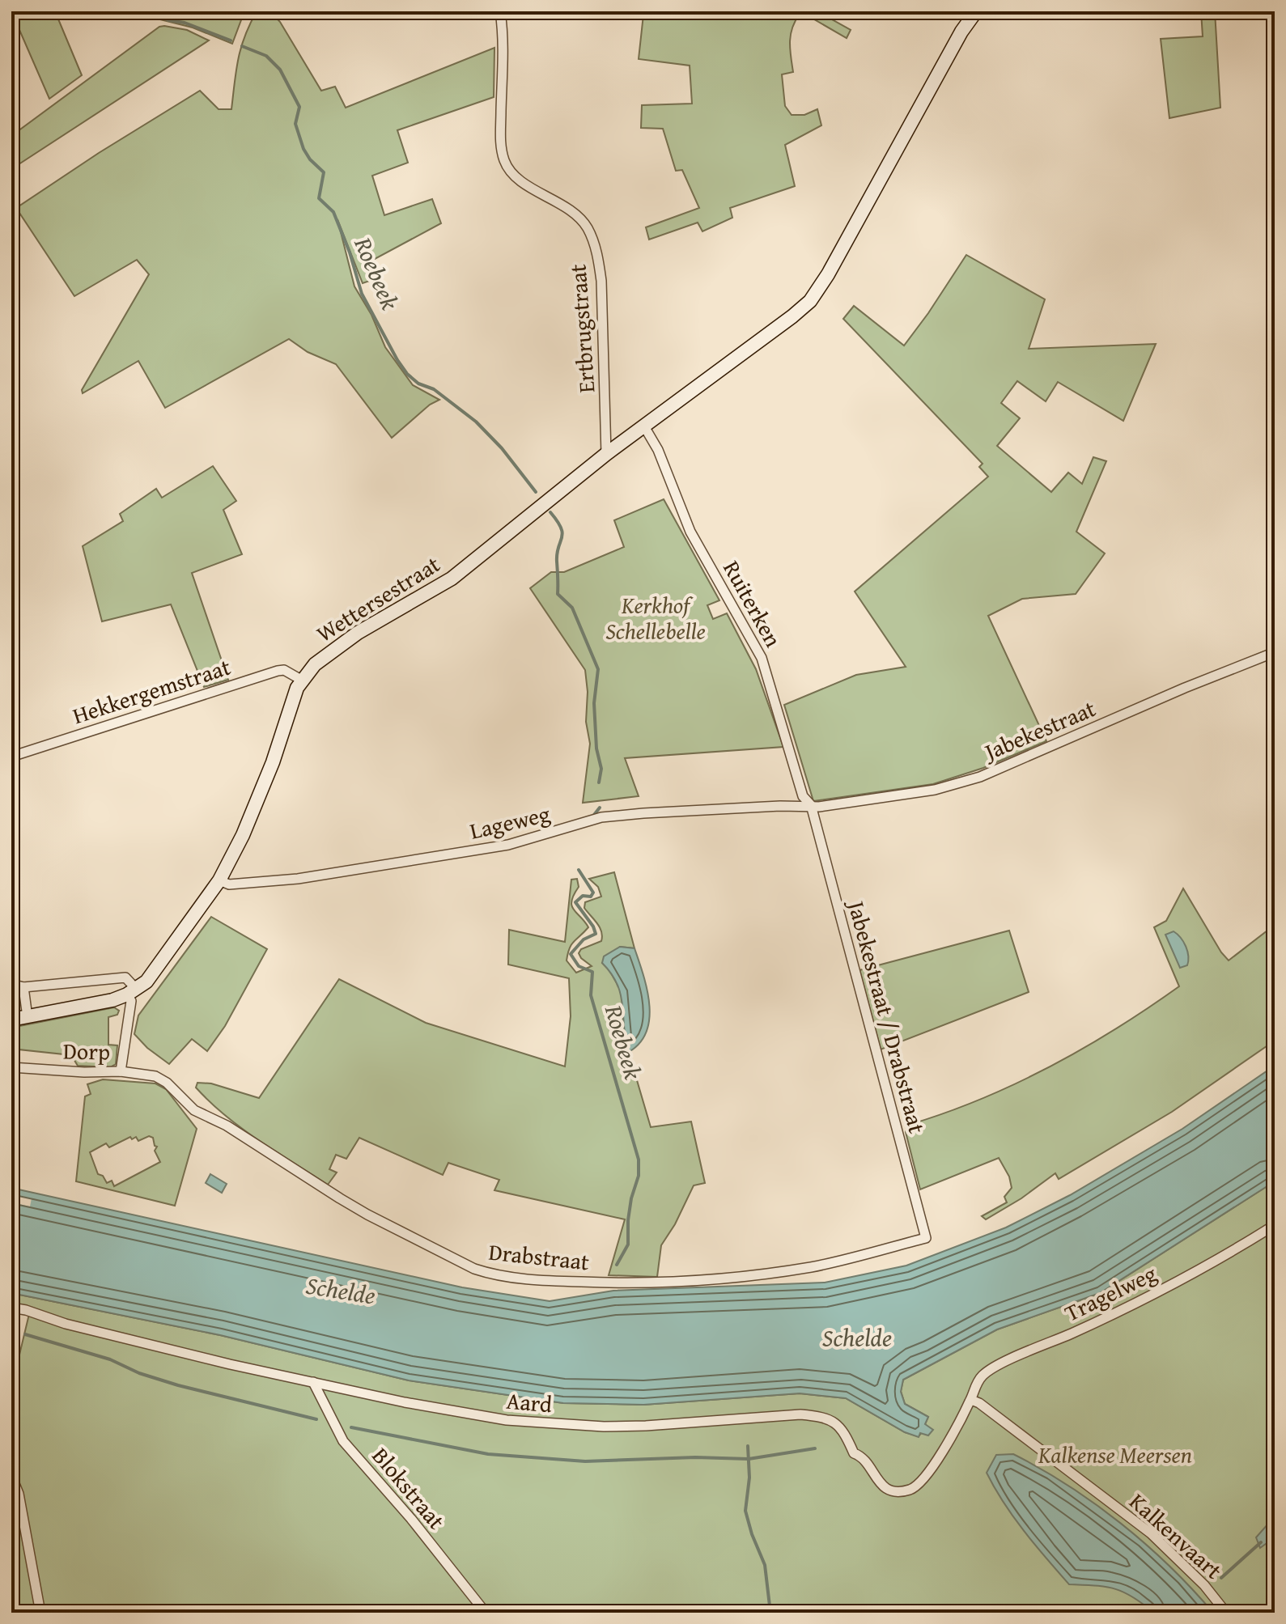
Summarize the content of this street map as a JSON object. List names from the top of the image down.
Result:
{
  "streets": {
    "main road": ["Wettersestraat"],
    "street": [
      "Ertbrugstraat",
      "Ruiterken",
      "Hekkergemstraat",
      "Jabekestraat",
      "Lageweg",
      "Jabekestraat / Drabstraat",
      "Dorp",
      "Drabstraat",
      "Tragelweg",
      "Aard",
      "Blokstraat",
      "Kalkenvaart"
    ]
  },
  "crossings": [
    ["Ertbrugstraat", "Wettersestraat"],
    ["Wettersestraat", "Ruiterken"],
    ["Wettersestraat", "Hekkergemstraat"],
    ["Wettersestraat", "Lageweg"],
    ["Wettersestraat", "Dorp"],
    ["Ruiterken", "Jabekestraat"],
    ["Ruiterken", "Lageweg"],
    ["Ruiterken", "Jabekestraat / Drabstraat"],
    ["Jabekestraat", "Lageweg"],
    ["Jabekestraat", "Jabekestraat / Drabstraat"],
    ["Lageweg", "Jabekestraat / Drabstraat"],
    ["Jabekestraat / Drabstraat", "Drabstraat"],
    ["Dorp", "Drabstraat"],
    ["Tragelweg", "Aard"],
    ["Tragelweg", "Kalkenvaart"],
    ["Aard", "Blokstraat"],
    ["Aard", "Kalkenvaart"]
  ],
  "water": ["Roebeek", "Schelde"],
  "parks": ["Kerkhof Schellebelle", "Kalkense Meersen"]
}
